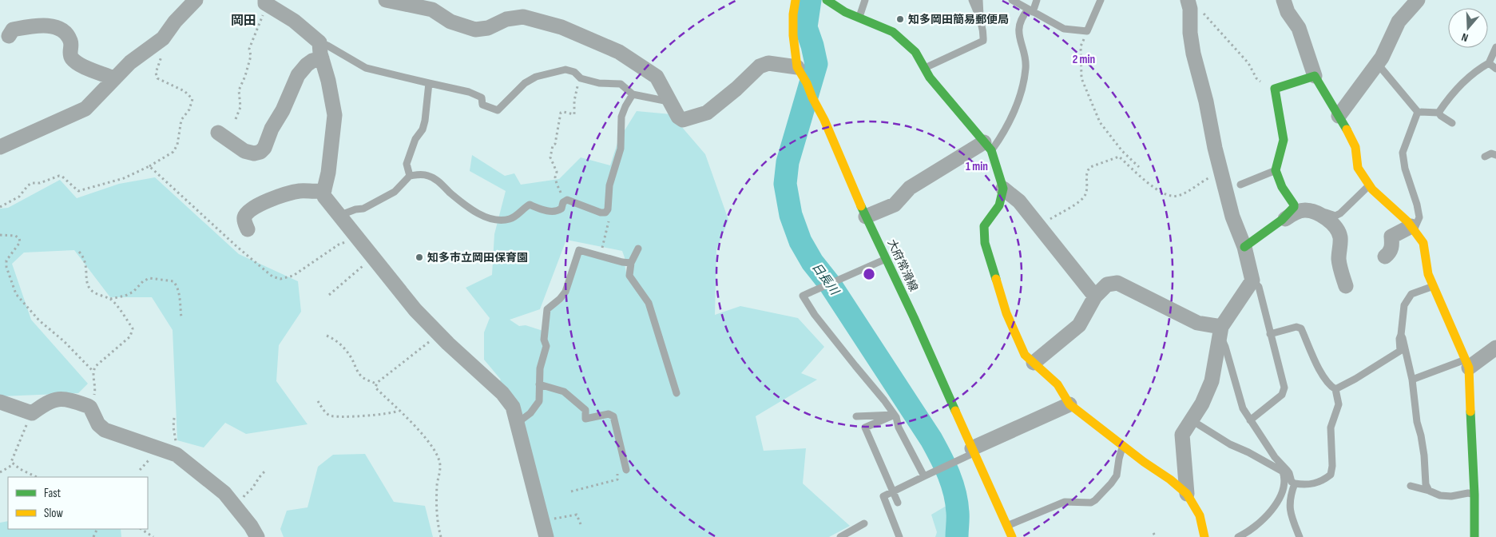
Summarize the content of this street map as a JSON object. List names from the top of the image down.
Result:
{
  "streets": {
    "street": ["大府常滑線"]
  },
  "districts": ["岡田"],
  "water": ["日長川"],
  "places": ["知多岡田簡易郵便局", "知多市立岡田保育園"],
  "legend": ["Fast", "Slow"],
  "north": "bottom",
  "rings": ["2 min", "1 min"]
}
